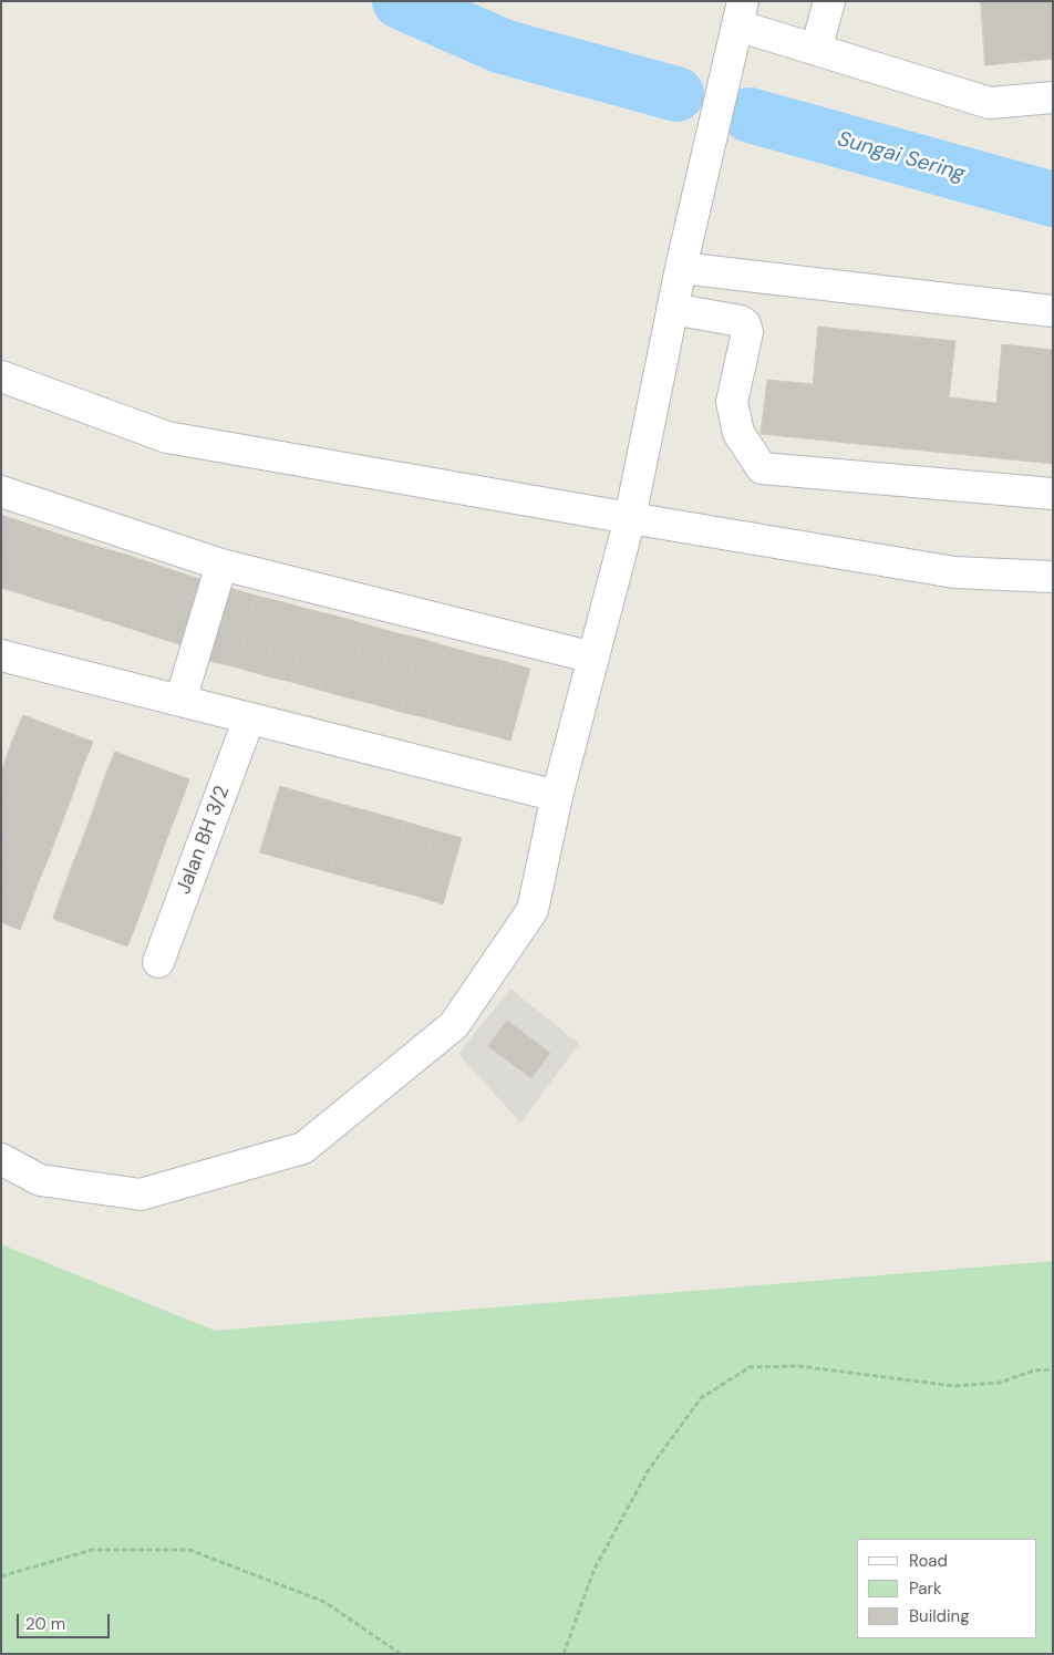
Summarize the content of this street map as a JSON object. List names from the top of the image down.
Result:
{
  "streets": {
    "street": ["Jalan BH 3/2"]
  },
  "water": ["Sungai Sering"],
  "legend": ["Road", "Park", "Building"],
  "scale_bar": "20 m"
}
